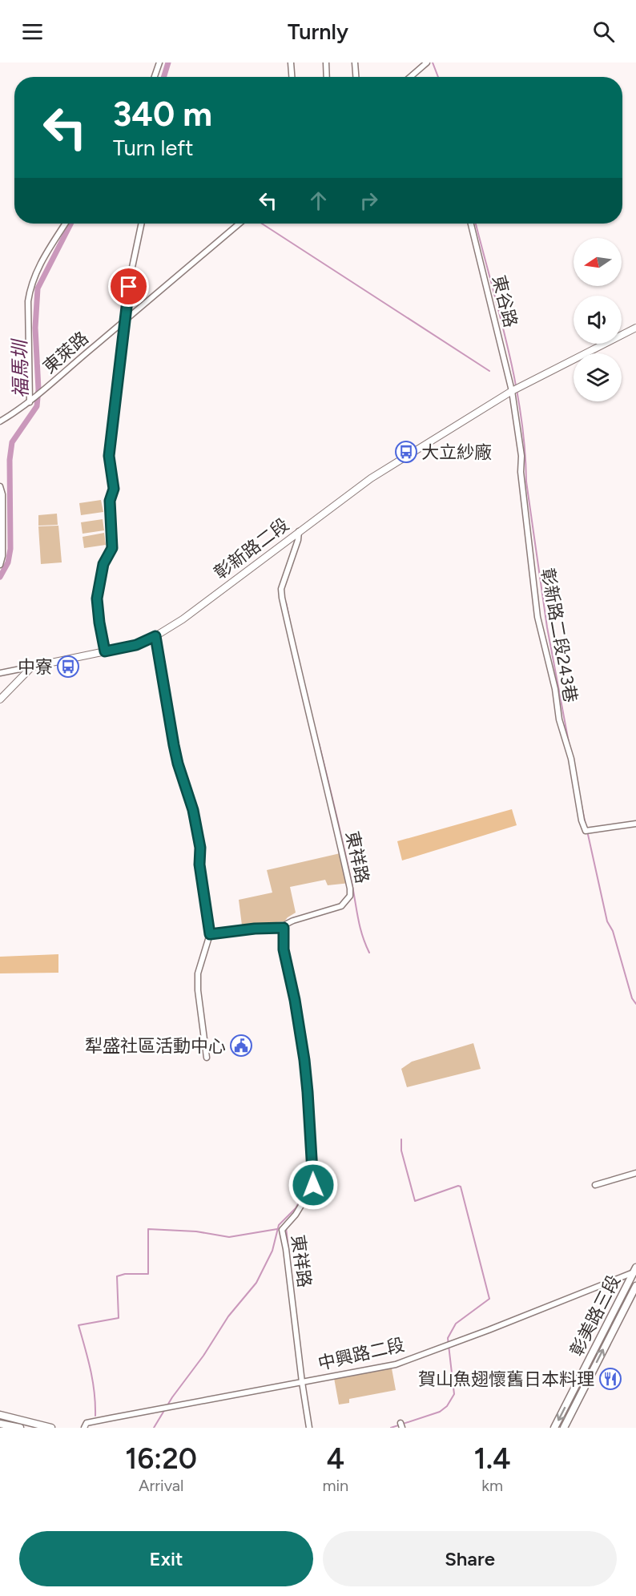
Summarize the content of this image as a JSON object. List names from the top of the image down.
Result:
{
  "streets": {
    "main road": ["彰美路三段"],
    "street": [
      "東谷路",
      "東萊路",
      "彰新路二段",
      "彰新路二段243巷",
      "東祥路",
      "中興路二段"
    ]
  },
  "crossings": [
    ["東谷路", "彰新路二段"],
    ["東谷路", "彰新路二段243巷"],
    ["彰新路二段", "彰新路二段243巷"],
    ["彰新路二段", "東祥路"],
    ["東祥路", "中興路二段"],
    ["彰美路三段", "中興路二段"]
  ],
  "water": ["福馬圳"],
  "places": {
    "bus stop": ["大立紗廠", "中寮"],
    "public building": ["犁盛社區活動中心"],
    "restaurant": ["賀山魚翅懷舊日本料理"]
  },
  "north": "left",
  "page": {
    "header": "Turnly",
    "turn": ["340 m", "Turn left"],
    "eta": [
      "16:20",
      "Arrival",
      "4",
      "min",
      "1.4",
      "km"
    ],
    "buttons": ["Exit", "Share"]
  }
}
